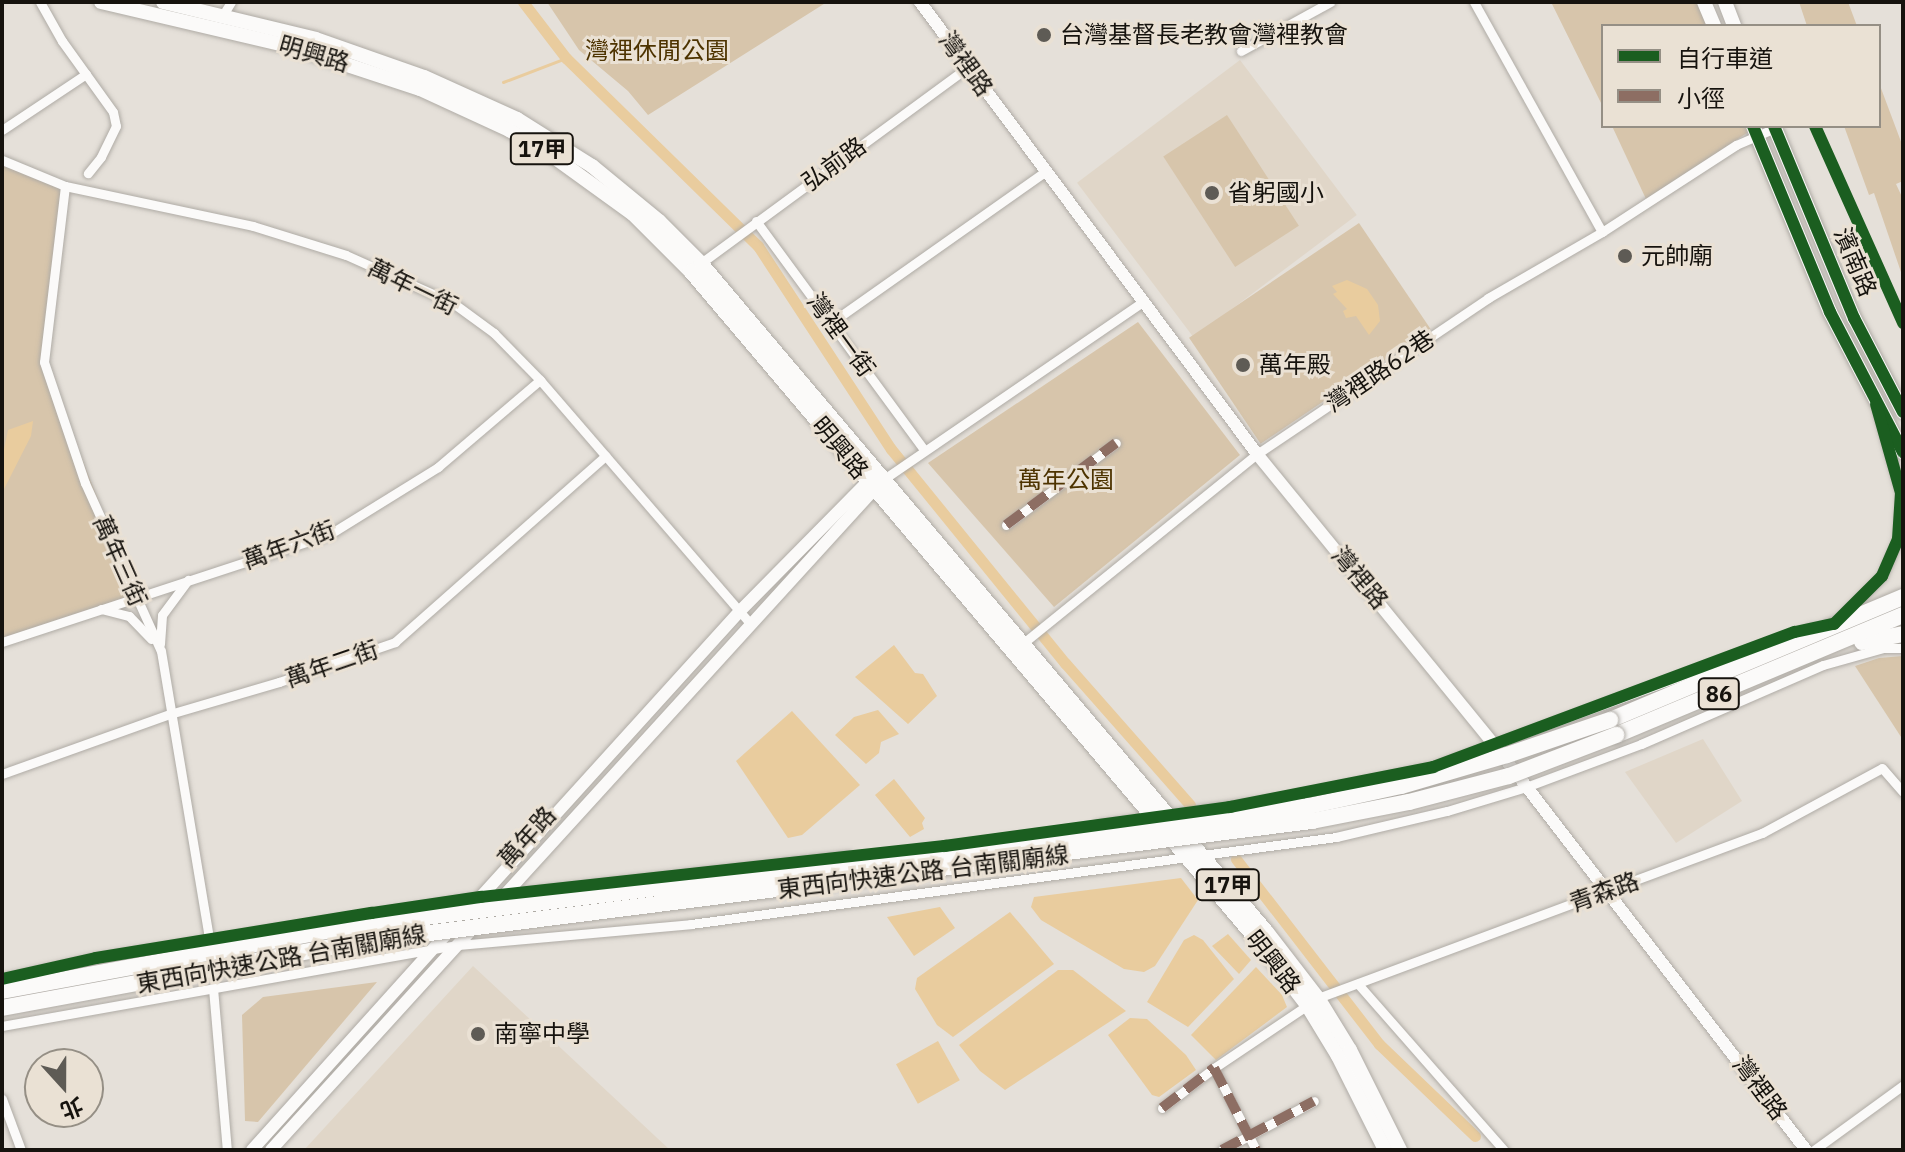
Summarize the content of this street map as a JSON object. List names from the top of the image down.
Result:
{
  "streets": {
    "highway": ["86", "東西向快速公路 台南關廟線"],
    "main road": ["明興路", "17甲", "濱南路"],
    "street": [
      "灣裡路",
      "弘前路",
      "萬年一街",
      "灣裡一街",
      "灣裡路62巷",
      "萬年六街",
      "萬年三街",
      "萬年二街",
      "萬年路",
      "青森路"
    ]
  },
  "crossings": [
    ["明興路", "弘前路"],
    ["明興路", "灣裡路62巷"],
    ["明興路", "萬年路"],
    ["明興路", "青森路"],
    ["灣裡路", "弘前路"],
    ["灣裡路", "灣裡路62巷"],
    ["灣裡路", "青森路"],
    ["弘前路", "灣裡一街"],
    ["濱南路", "灣裡路62巷"],
    ["萬年一街", "萬年六街"],
    ["萬年一街", "萬年三街"],
    ["萬年一街", "萬年二街"],
    ["萬年一街", "萬年路"],
    ["萬年六街", "萬年三街"],
    ["萬年三街", "萬年二街"]
  ],
  "parks": ["灣裡休閒公園", "萬年公園"],
  "places": [
    "台灣基督長老教會灣裡教會",
    "省躬國小",
    "元帥廟",
    "萬年殿",
    "南寧中學"
  ],
  "legend": ["自行車道", "小徑"],
  "north": "bottom"
}
